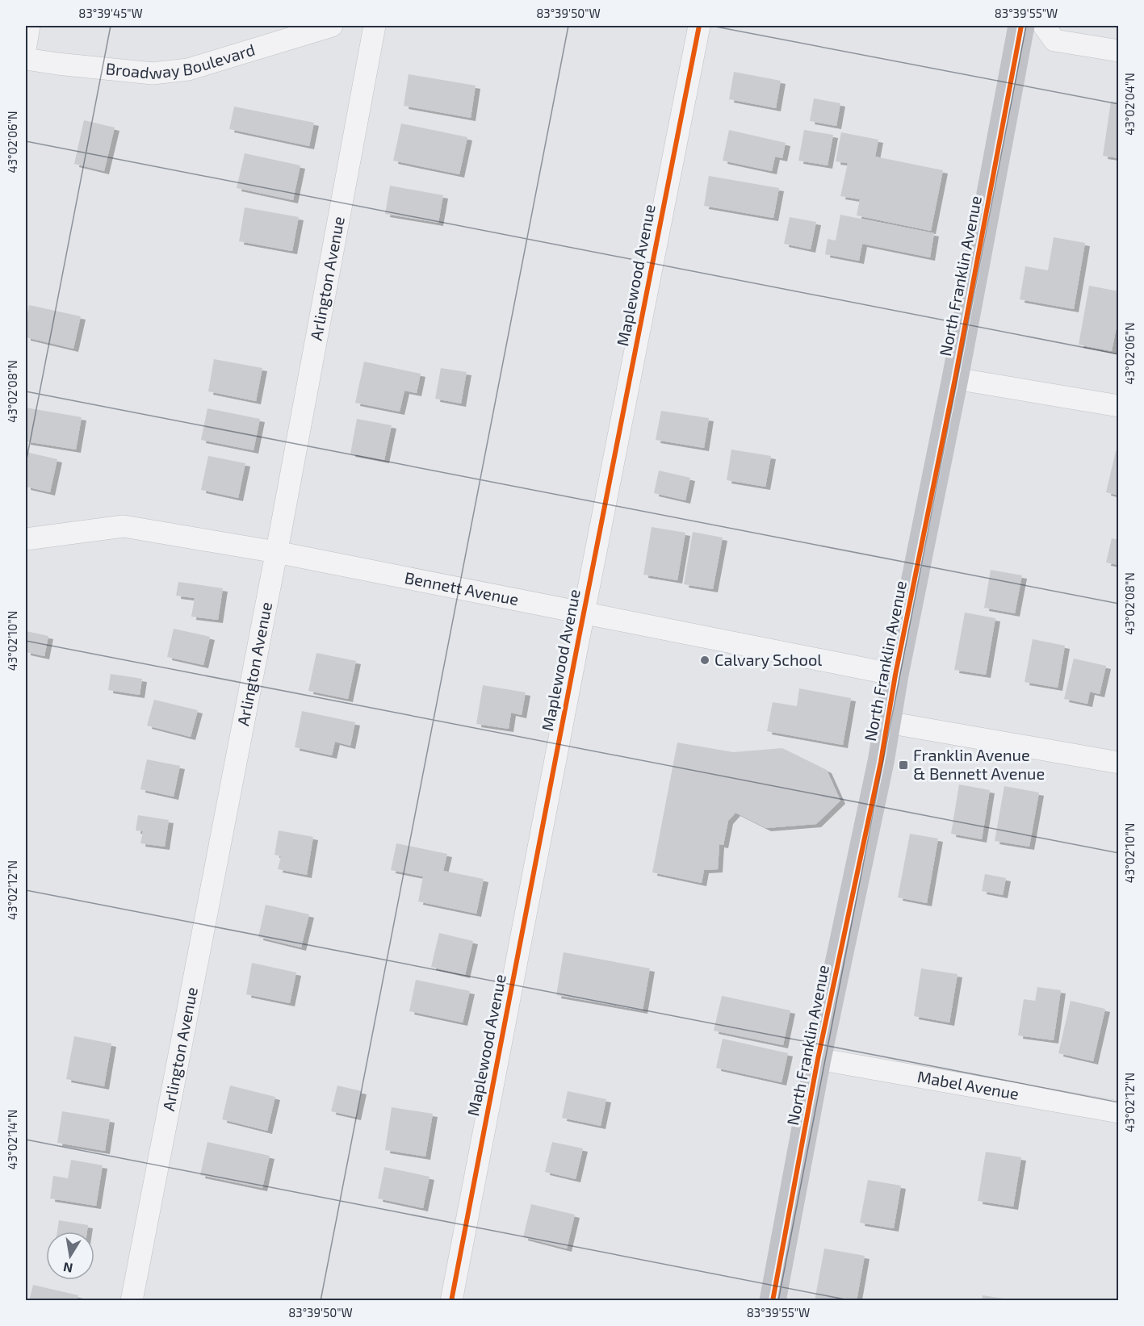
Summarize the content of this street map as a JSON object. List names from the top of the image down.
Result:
{
  "streets": {
    "street": [
      "Broadway Boulevard",
      "Maplewood Avenue",
      "North Franklin Avenue",
      "Arlington Avenue",
      "Bennett Avenue",
      "Mabel Avenue"
    ]
  },
  "crossings": [
    ["Maplewood Avenue", "Bennett Avenue"],
    ["North Franklin Avenue", "Bennett Avenue"],
    ["North Franklin Avenue", "Mabel Avenue"],
    ["Arlington Avenue", "Bennett Avenue"]
  ],
  "places": {
    "other": ["Calvary School"],
    "transit": ["Franklin Avenue & Bennett Avenue"]
  },
  "north": "bottom",
  "coordinates": [
    "83°39'45\"W",
    "83°39'50\"W",
    "83°39'55\"W",
    "43°02'04\"N",
    "43°02'06\"N",
    "43°02'08\"N",
    "43°02'10\"N",
    "43°02'12\"N",
    "43°02'14\"N"
  ]
}
